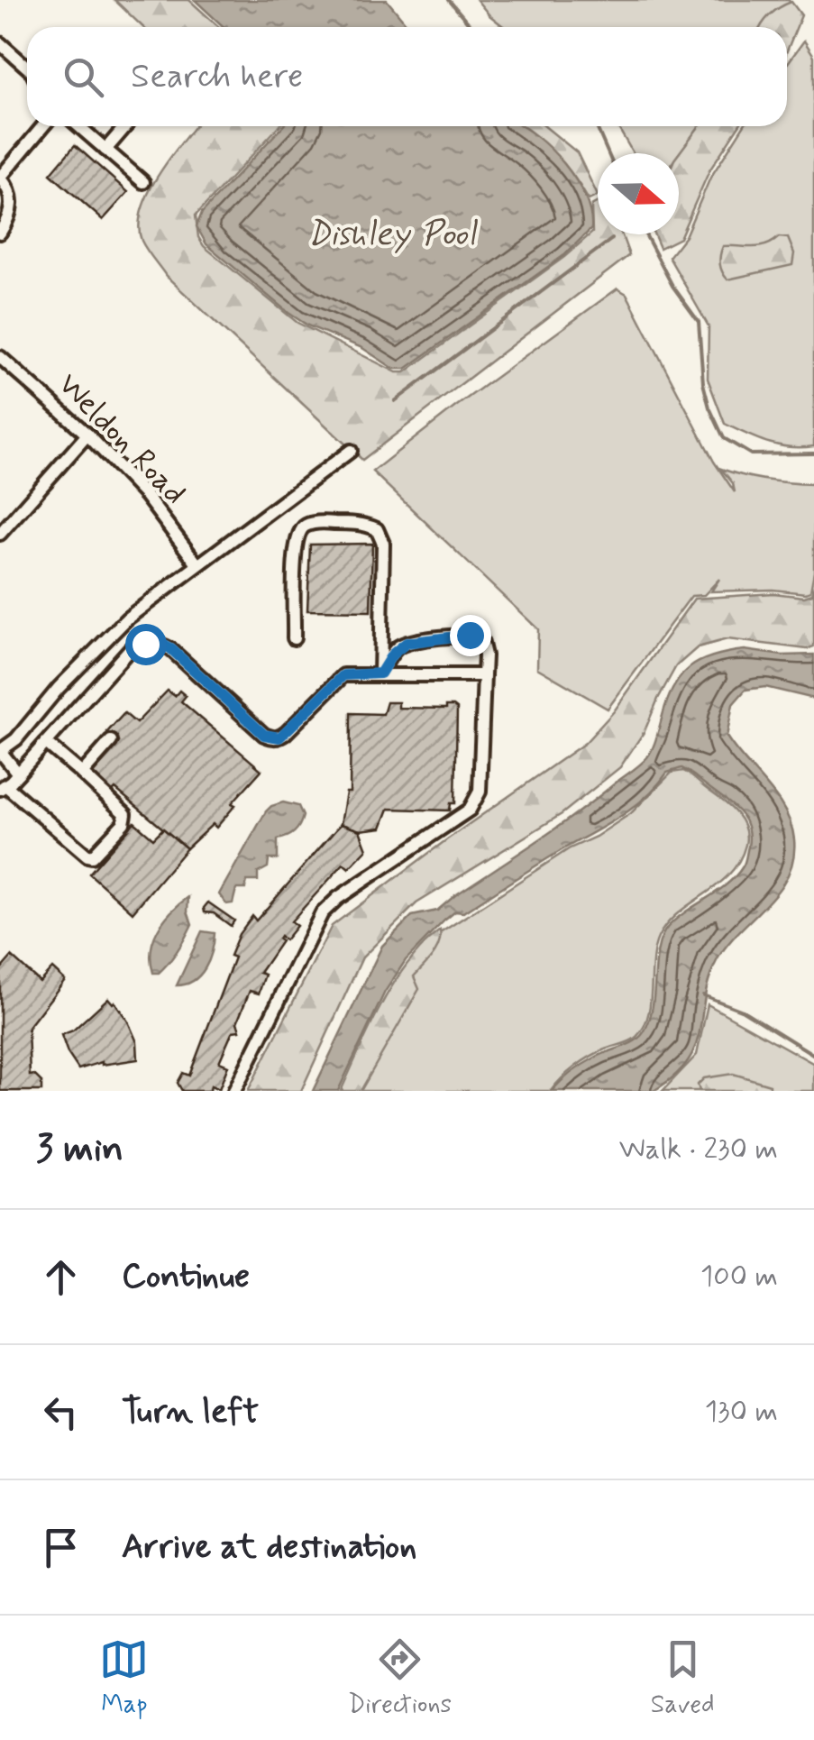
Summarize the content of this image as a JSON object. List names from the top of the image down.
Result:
{
  "streets": {
    "street": ["Weldon Road"]
  },
  "water": ["Dishley Pool"],
  "north": "right",
  "page": {
    "search": "Search here",
    "heading": ["3 min", "Walk · 230 m"],
    "list": [
      ["Continue", "100 m"],
      ["Turn left", "130 m"],
      "Arrive at destination"
    ],
    "nav": ["Map", "Directions", "Saved"]
  }
}
